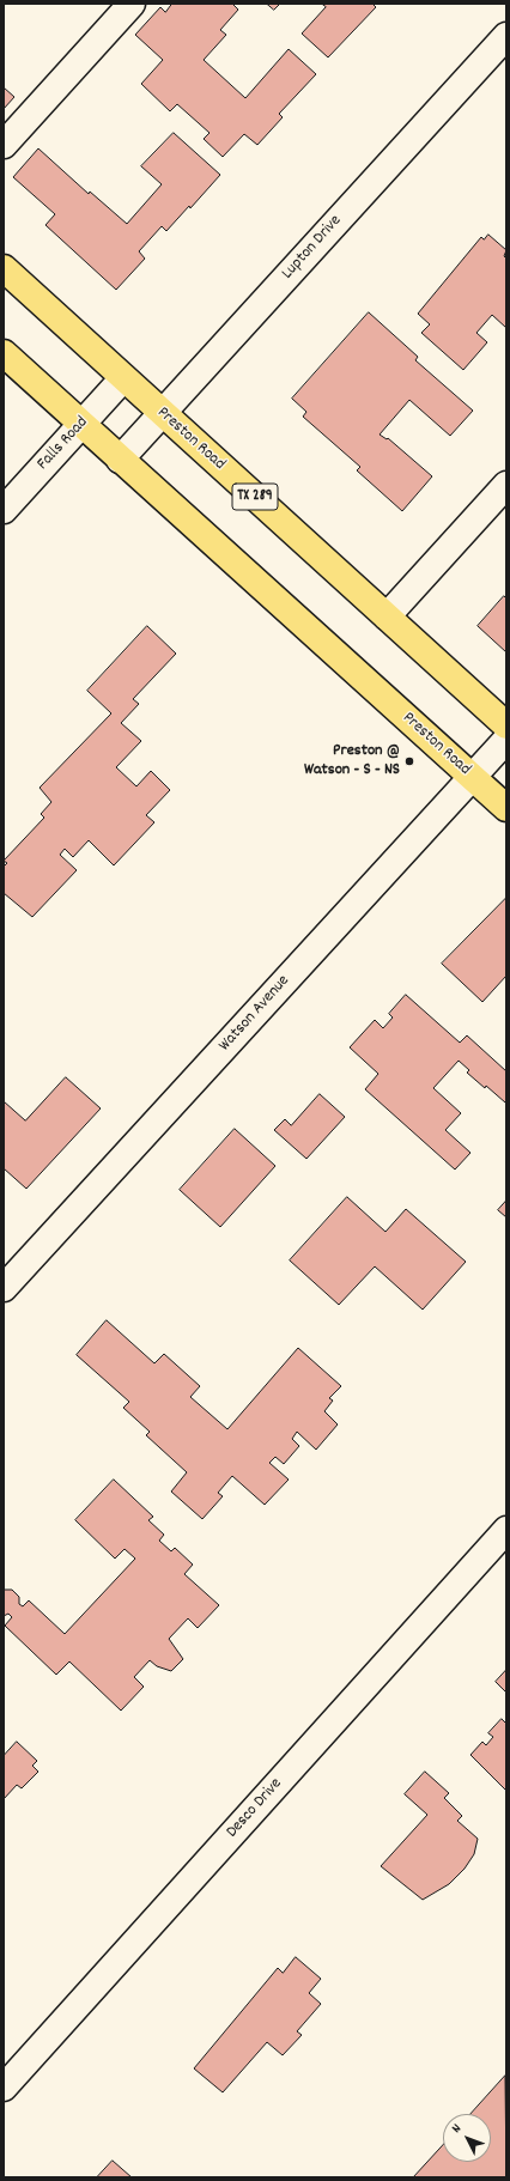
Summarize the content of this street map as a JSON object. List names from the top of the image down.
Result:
{
  "streets": {
    "main road": ["Preston Road", "TX 289"],
    "street": [
      "Lupton Drive",
      "Falls Road",
      "Watson Avenue",
      "Desco Drive"
    ]
  },
  "crossings": [
    ["Lupton Drive", "Preston Road"],
    ["Preston Road", "Falls Road"],
    ["Preston Road", "Watson Avenue"]
  ],
  "places": ["Preston @ Watson - S - NS"],
  "north": "top left"
}
